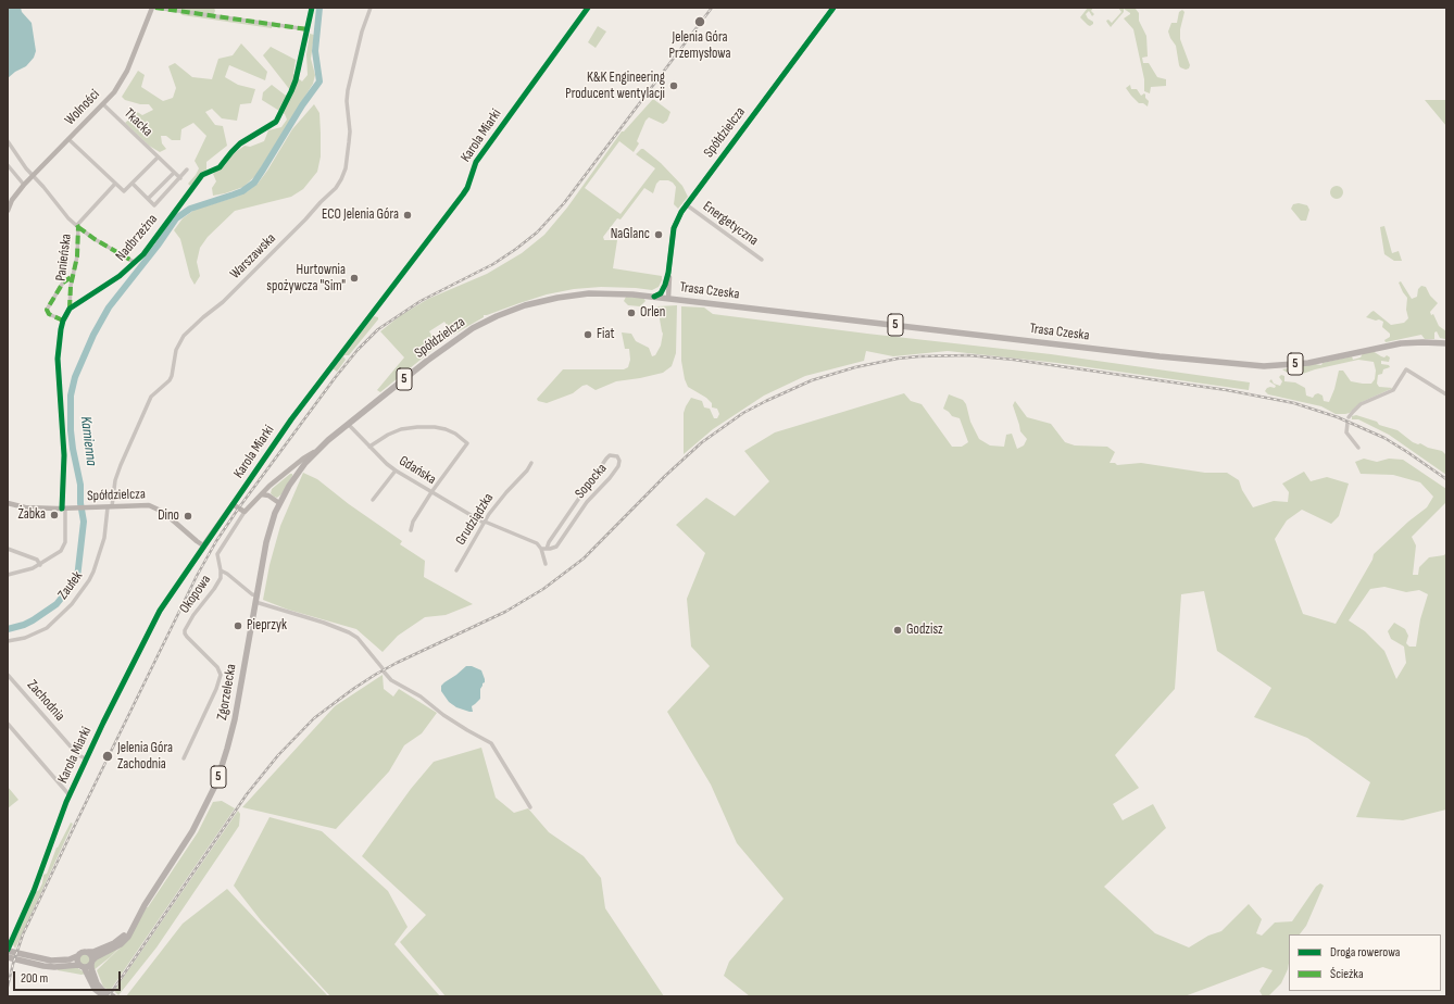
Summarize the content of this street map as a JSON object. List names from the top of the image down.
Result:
{
  "streets": {
    "main road": [
      "Spółdzielcza",
      "Trasa Czeska",
      "5",
      "Zgorzelecka"
    ],
    "street": [
      "Wolności",
      "Tkacka",
      "Karola Miarki",
      "Energetyczna",
      "Nadbrzeżna",
      "Warszawska",
      "Panieńska",
      "Gdańska",
      "Sopocka",
      "Grudziądzka",
      "Zaułek",
      "Okopowa",
      "Zachodnia"
    ]
  },
  "crossings": [
    ["Wolności", "Tkacka"],
    ["Wolności", "Panieńska"],
    ["Spółdzielcza", "Karola Miarki"],
    ["Spółdzielcza", "Energetyczna"],
    ["Spółdzielcza", "Nadbrzeżna"],
    ["Spółdzielcza", "Warszawska"],
    ["Spółdzielcza", "Trasa Czeska"],
    ["Spółdzielcza", "Gdańska"],
    ["Spółdzielcza", "Zaułek"],
    ["Spółdzielcza", "Zgorzelecka"],
    ["Karola Miarki", "5"],
    ["Karola Miarki", "Zachodnia"],
    ["Nadbrzeżna", "Panieńska"],
    ["Warszawska", "Zaułek"],
    ["5", "Zgorzelecka"],
    ["Gdańska", "Grudziądzka"],
    ["Okopowa", "Zgorzelecka"]
  ],
  "water": ["Kamienna"],
  "places": [
    "Jelenia Góra Przemysłowa",
    "K&K Engineering Producent wentylacji",
    "ECO Jelenia Góra",
    "NaGlanc",
    "Hurtownia spożywcza \"Sim\"",
    "Orlen",
    "Fiat",
    "Żabka",
    "Dino",
    "Pieprzyk",
    "Godzisz",
    "Jelenia Góra Zachodnia"
  ],
  "legend": ["Droga rowerowa", "Ścieżka"],
  "scale_bar": "200 m"
}
